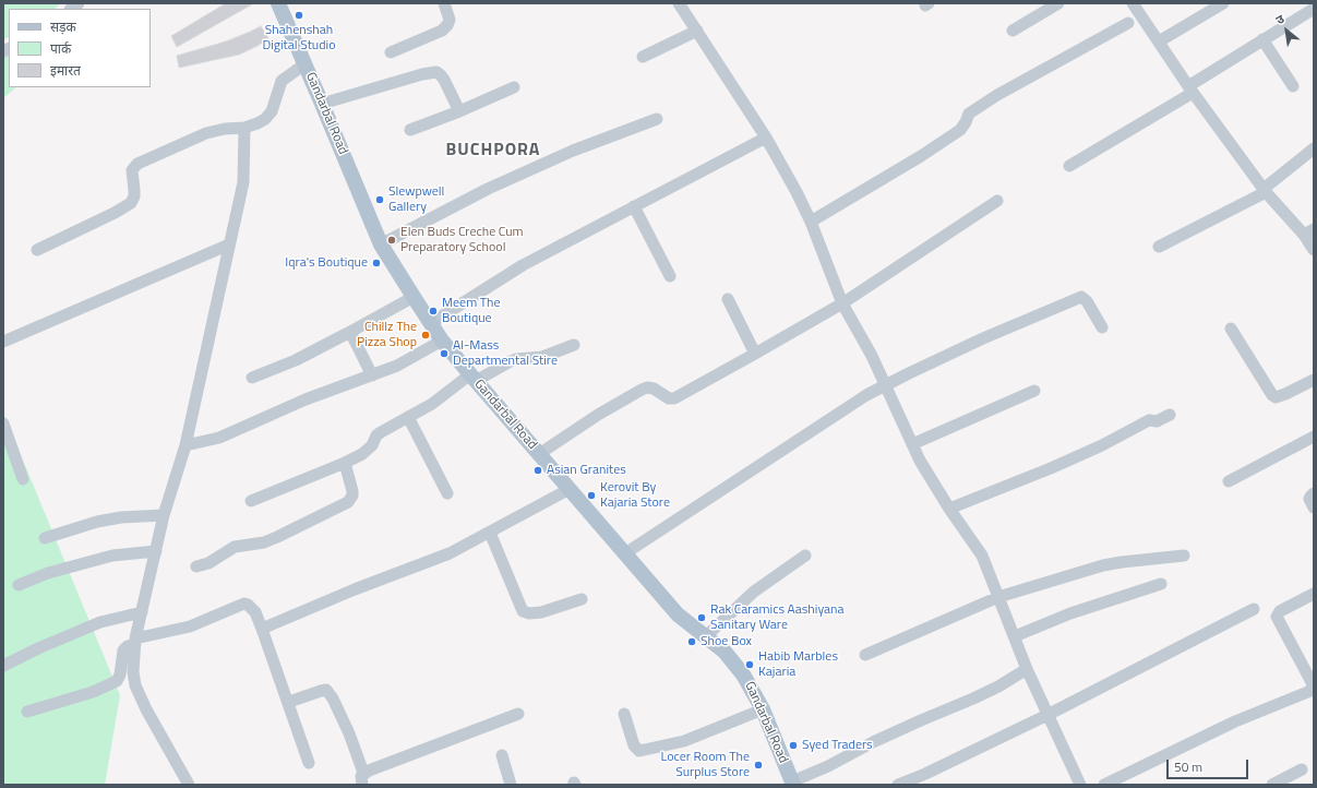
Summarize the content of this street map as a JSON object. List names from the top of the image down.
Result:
{
  "streets": {
    "main road": ["Gandarbal Road"]
  },
  "districts": ["BUCHPORA"],
  "places": [
    "Shahenshah Digital Studio",
    "Slewpwell Gallery",
    "Elen Buds Creche Cum Preparatory School",
    "Iqra's Boutique",
    "Meem The Boutique",
    "Chillz The Pizza Shop",
    "Al-Mass Departmental Stire",
    "Asian Granites",
    "Kerovit By Kajaria Store",
    "Rak Caramics Aashiyana Sanitary Ware",
    "Shoe Box",
    "Habib Marbles Kajaria",
    "Syed Traders",
    "Locer Room The Surplus Store"
  ],
  "legend": ["सड़क", "पार्क", "इमारत"],
  "scale_bar": "50 m",
  "north": "top left"
}
